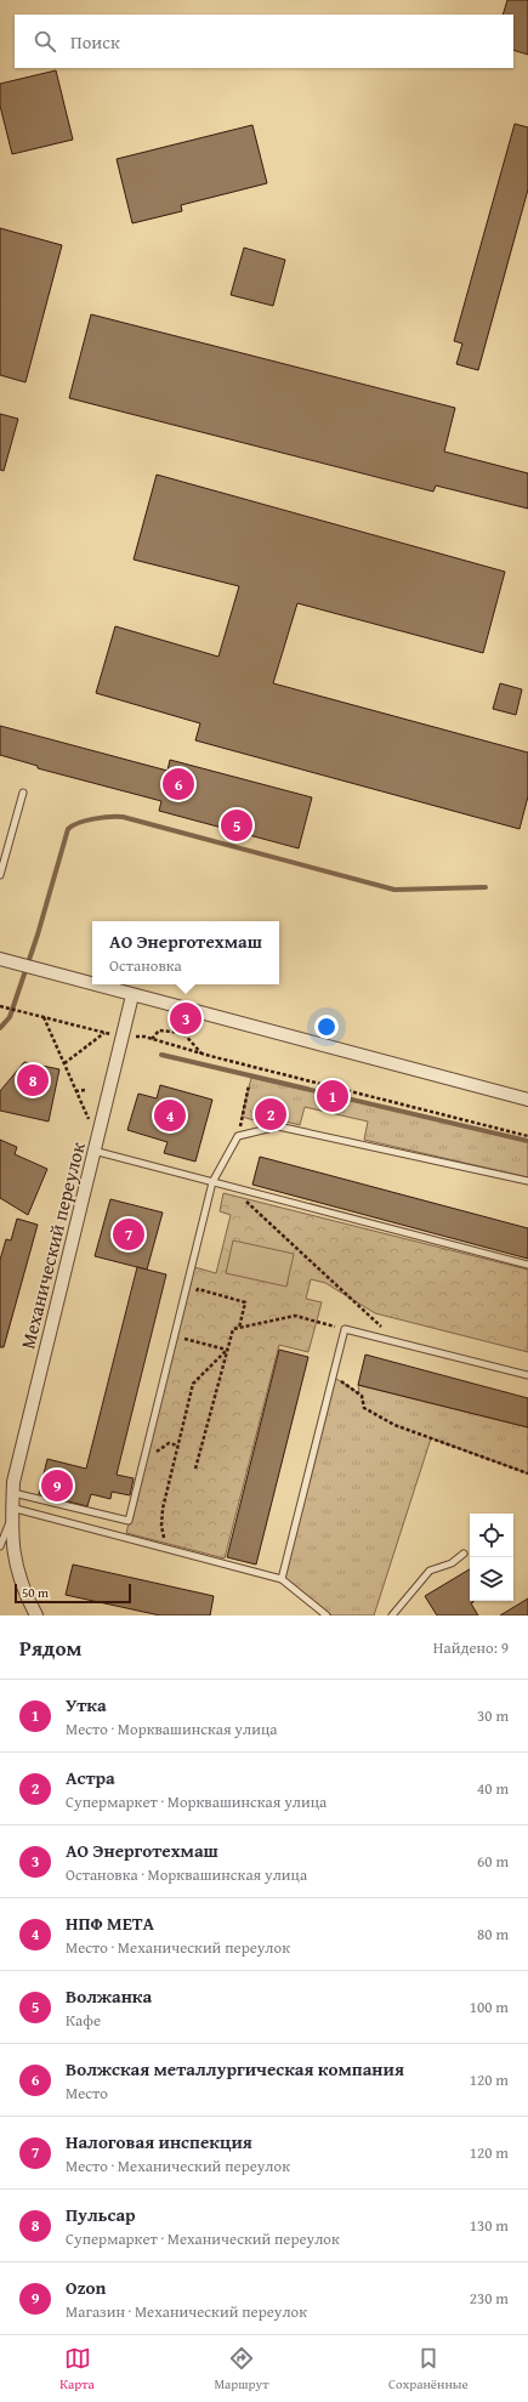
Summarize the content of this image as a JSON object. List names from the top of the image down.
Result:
{
  "streets": {
    "street": ["Механический переулок"]
  },
  "scale_bar": "50 m",
  "page": {
    "search": "Поиск",
    "pins": [
      "6",
      "5",
      "3",
      "8",
      "1",
      "2",
      "4",
      "7",
      "9"
    ],
    "popup": ["АО Энерготехмаш", "Остановка"],
    "scale": "50 m",
    "heading": ["Рядом", "Найдено: 9"],
    "list": [
      {
        "mark": "1",
        "name": "Утка",
        "note": "Место · Морквашинская улица",
        "value": "30 m"
      },
      {
        "mark": "2",
        "name": "Астра",
        "note": "Супермаркет · Морквашинская улица",
        "value": "40 m"
      },
      {
        "mark": "3",
        "name": "АО Энерготехмаш",
        "note": "Остановка · Морквашинская улица",
        "value": "60 m"
      },
      {
        "mark": "4",
        "name": "НПФ МЕТА",
        "note": "Место · Механический переулок",
        "value": "80 m"
      },
      {
        "mark": "5",
        "name": "Волжанка",
        "note": "Кафе",
        "value": "100 m"
      },
      {
        "mark": "6",
        "name": "Волжская металлургическая компания",
        "note": "Место",
        "value": "120 m"
      },
      {
        "mark": "7",
        "name": "Налоговая инспекция",
        "note": "Место · Механический переулок",
        "value": "120 m"
      },
      {
        "mark": "8",
        "name": "Пульсар",
        "note": "Супермаркет · Механический переулок",
        "value": "130 m"
      },
      {
        "mark": "9",
        "name": "Ozon",
        "note": "Магазин · Механический переулок",
        "value": "230 m"
      }
    ],
    "nav": ["Карта", "Маршрут", "Сохранённые"]
  }
}
